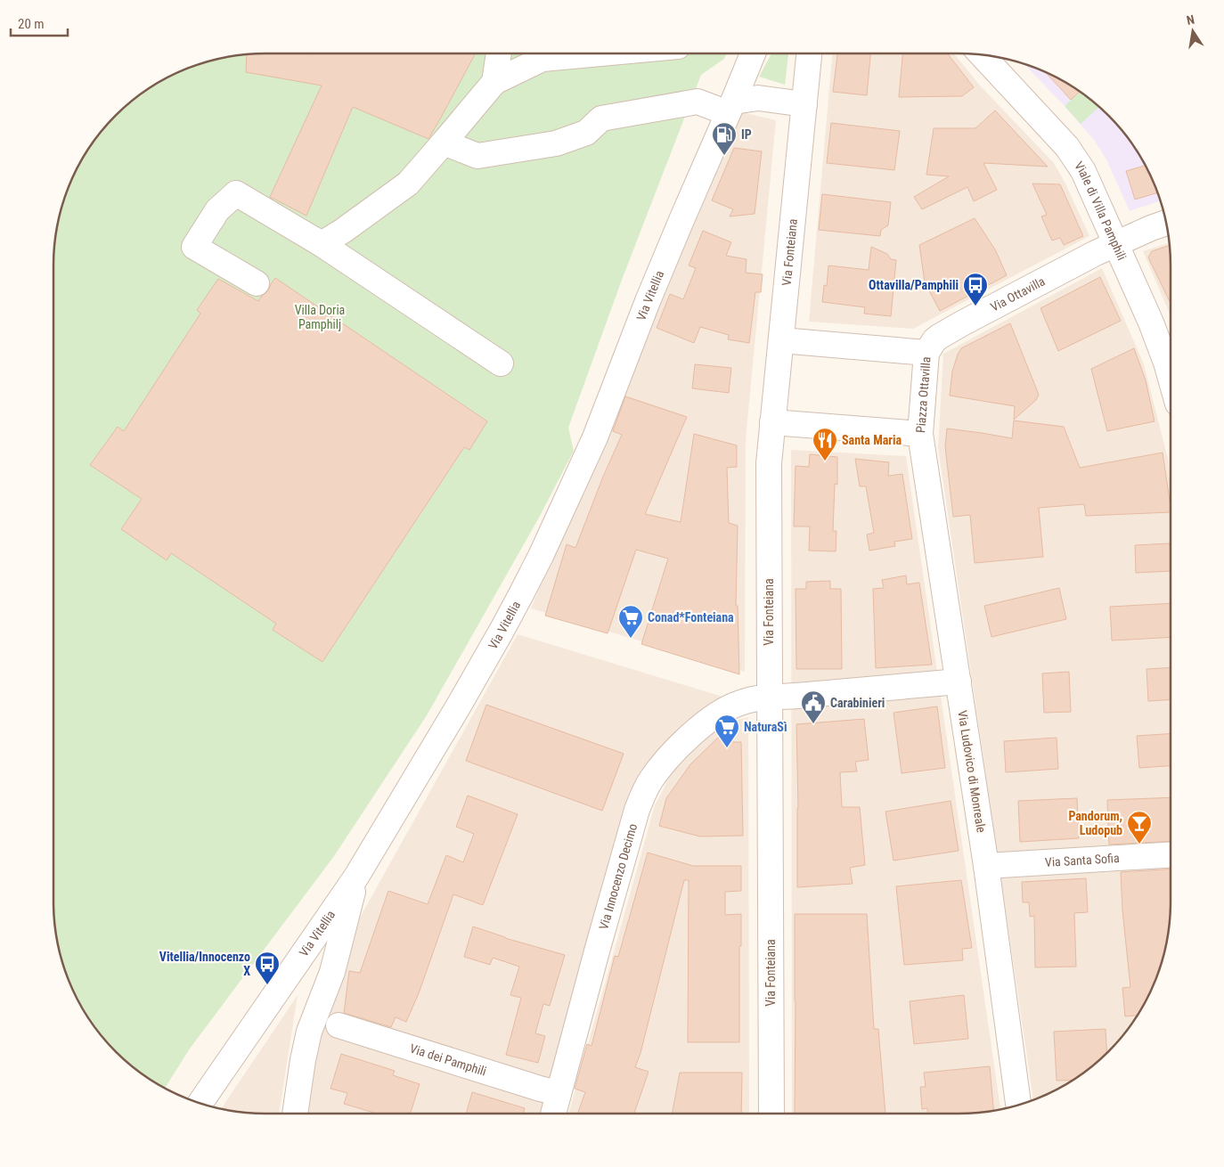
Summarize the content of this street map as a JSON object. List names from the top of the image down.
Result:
{
  "streets": {
    "street": [
      "Viale di Villa Pamphili",
      "Via Fonteiana",
      "Via Ottavilla",
      "Via Vitellia",
      "Piazza Ottavilla",
      "Via Ludovico di Monreale",
      "Via Santa Sofia",
      "Via Innocenzo Decimo",
      "Via dei Pamphili"
    ]
  },
  "crossings": [
    ["Viale di Villa Pamphili", "Via Ottavilla"],
    ["Via Fonteiana", "Piazza Ottavilla"],
    ["Via Fonteiana", "Via Innocenzo Decimo"],
    ["Via Ottavilla", "Piazza Ottavilla"],
    ["Piazza Ottavilla", "Via Ludovico di Monreale"],
    ["Via Ludovico di Monreale", "Via Santa Sofia"],
    ["Via Ludovico di Monreale", "Via Innocenzo Decimo"],
    ["Via Innocenzo Decimo", "Via dei Pamphili"]
  ],
  "parks": ["Villa Doria Pamphilj"],
  "places": {
    "fuel station": ["IP"],
    "bus stop": ["Ottavilla/Pamphili", "Vitellia/Innocenzo X"],
    "restaurant": ["Santa Maria"],
    "supermarket": ["Conad*Fonteiana", "NaturaSì"],
    "public building": ["Carabinieri"],
    "bar": ["Pandorum, Ludopub"]
  },
  "scale_bar": "20 m",
  "north": "top"
}
